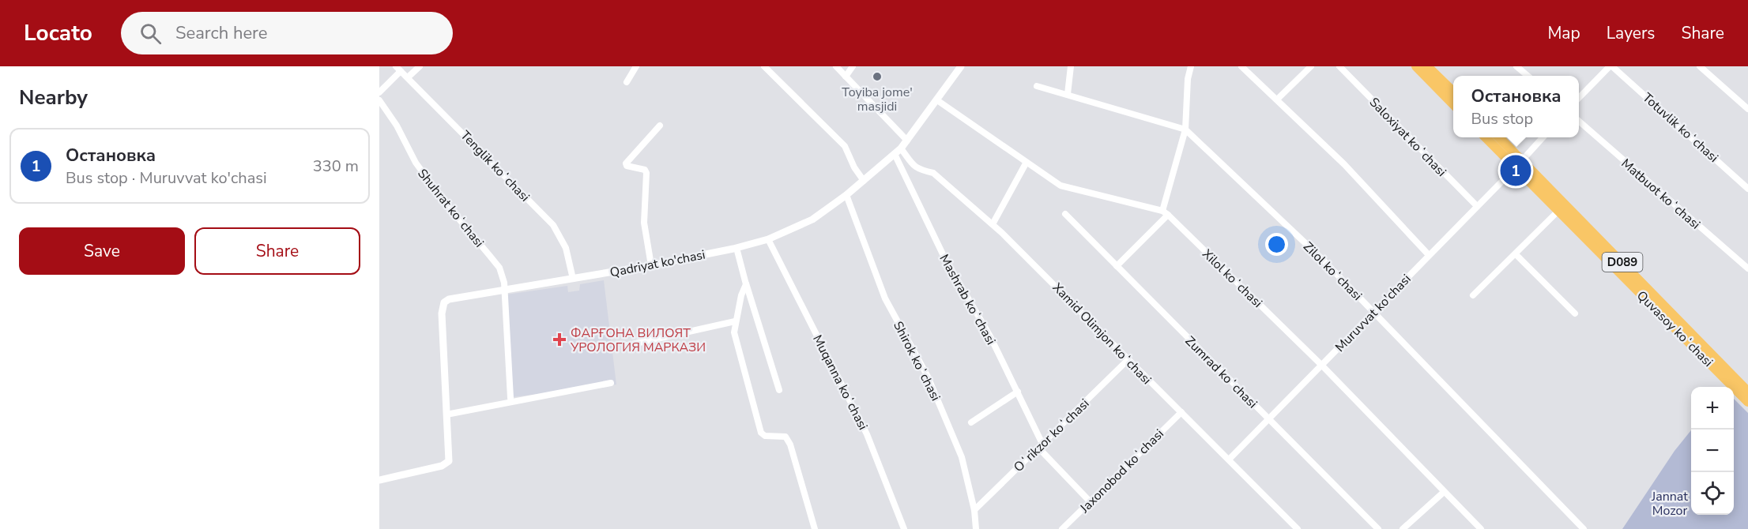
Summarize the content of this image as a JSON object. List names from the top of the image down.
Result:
{
  "streets": {
    "main road": ["D089", "Quvasoy koʻchasi"],
    "street": [
      "Totuvlik koʻchasi",
      "Saloxiyat koʻchasi",
      "Tenglik koʻchasi",
      "Matbuot koʻchasi",
      "Shuhrat koʻchasi",
      "Qadriyat ko'chasi",
      "Zilol koʻchasi",
      "Xilol koʻchasi",
      "Mashrab koʻchasi",
      "Muruvvat ko'chasi",
      "Xamid Olimjon koʻchasi",
      "Shirok koʻchasi",
      "Zumrad koʻchasi",
      "Muqanna koʻchasi",
      "Oʻrikzor koʻchasi",
      "Jaxonobod koʻchasi"
    ]
  },
  "crossings": [
    ["Saloxiyat koʻchasi", "Muruvvat ko'chasi"],
    ["Tenglik koʻchasi", "Qadriyat ko'chasi"],
    ["Shuhrat koʻchasi", "Qadriyat ko'chasi"],
    ["Qadriyat ko'chasi", "Mashrab koʻchasi"],
    ["Qadriyat ko'chasi", "Xamid Olimjon koʻchasi"],
    ["Qadriyat ko'chasi", "Shirok koʻchasi"],
    ["Qadriyat ko'chasi", "Muqanna koʻchasi"],
    ["Zilol koʻchasi", "Muruvvat ko'chasi"],
    ["Xilol koʻchasi", "Muruvvat ko'chasi"],
    ["Mashrab koʻchasi", "Oʻrikzor koʻchasi"],
    ["Mashrab koʻchasi", "Jaxonobod koʻchasi"],
    ["Muruvvat ko'chasi", "Quvasoy koʻchasi"],
    ["Muruvvat ko'chasi", "Xamid Olimjon koʻchasi"],
    ["Muruvvat ko'chasi", "Zumrad koʻchasi"],
    ["Xamid Olimjon koʻchasi", "Oʻrikzor koʻchasi"],
    ["Xamid Olimjon koʻchasi", "Jaxonobod koʻchasi"],
    ["Shirok koʻchasi", "Oʻrikzor koʻchasi"]
  ],
  "parks": ["Jannat Mozor"],
  "places": {
    "other": ["Toyiba jome' masjidi"],
    "health": ["ФАРҒОНА ВИЛОЯТ УРОЛОГИЯ МАРКАЗИ"]
  },
  "page": {
    "header": "Locato",
    "search": "Search here",
    "nav": ["Map", "Layers", "Share"],
    "heading": "Nearby",
    "popup": ["Остановка", "Bus stop"],
    "list": [
      {
        "mark": "1",
        "name": "Остановка",
        "note": "Bus stop · Muruvvat ko'chasi",
        "value": "330 m"
      }
    ],
    "pins": "1",
    "buttons": ["Save", "Share"],
    "map_buttons": ["+", "−"]
  }
}
